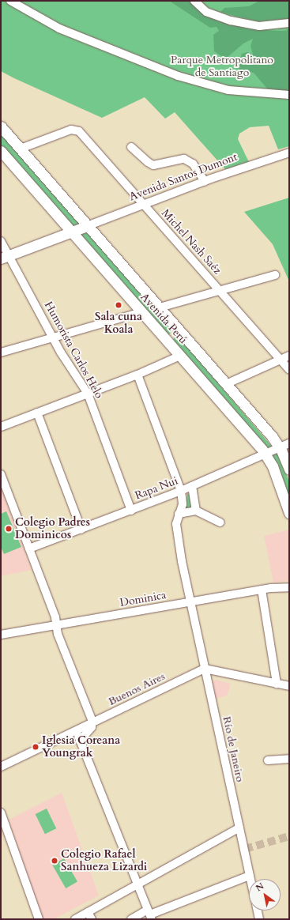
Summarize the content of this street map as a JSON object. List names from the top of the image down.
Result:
{
  "streets": {
    "main road": ["Avenida Perú"],
    "street": [
      "Avenida Santos Dumont",
      "Michel Nash Saéz",
      "Humorista Carlos Helo",
      "Rapa Nui",
      "Dominica",
      "Buenos Aires",
      "Río de Janeiro"
    ]
  },
  "crossings": [
    ["Avenida Santos Dumont", "Michel Nash Saéz"],
    ["Avenida Santos Dumont", "Avenida Perú"],
    ["Michel Nash Saéz", "Avenida Perú"],
    ["Avenida Perú", "Rapa Nui"],
    ["Humorista Carlos Helo", "Rapa Nui"],
    ["Dominica", "Río de Janeiro"],
    ["Buenos Aires", "Río de Janeiro"]
  ],
  "parks": ["Parque Metropolitano de Santiago"],
  "places": [
    "Sala cuna Koala",
    "Colegio Padres Dominicos",
    "Iglesia Coreana Youngrak",
    "Colegio Rafael Sanhueza Lizardi"
  ],
  "north": "top left"
}
